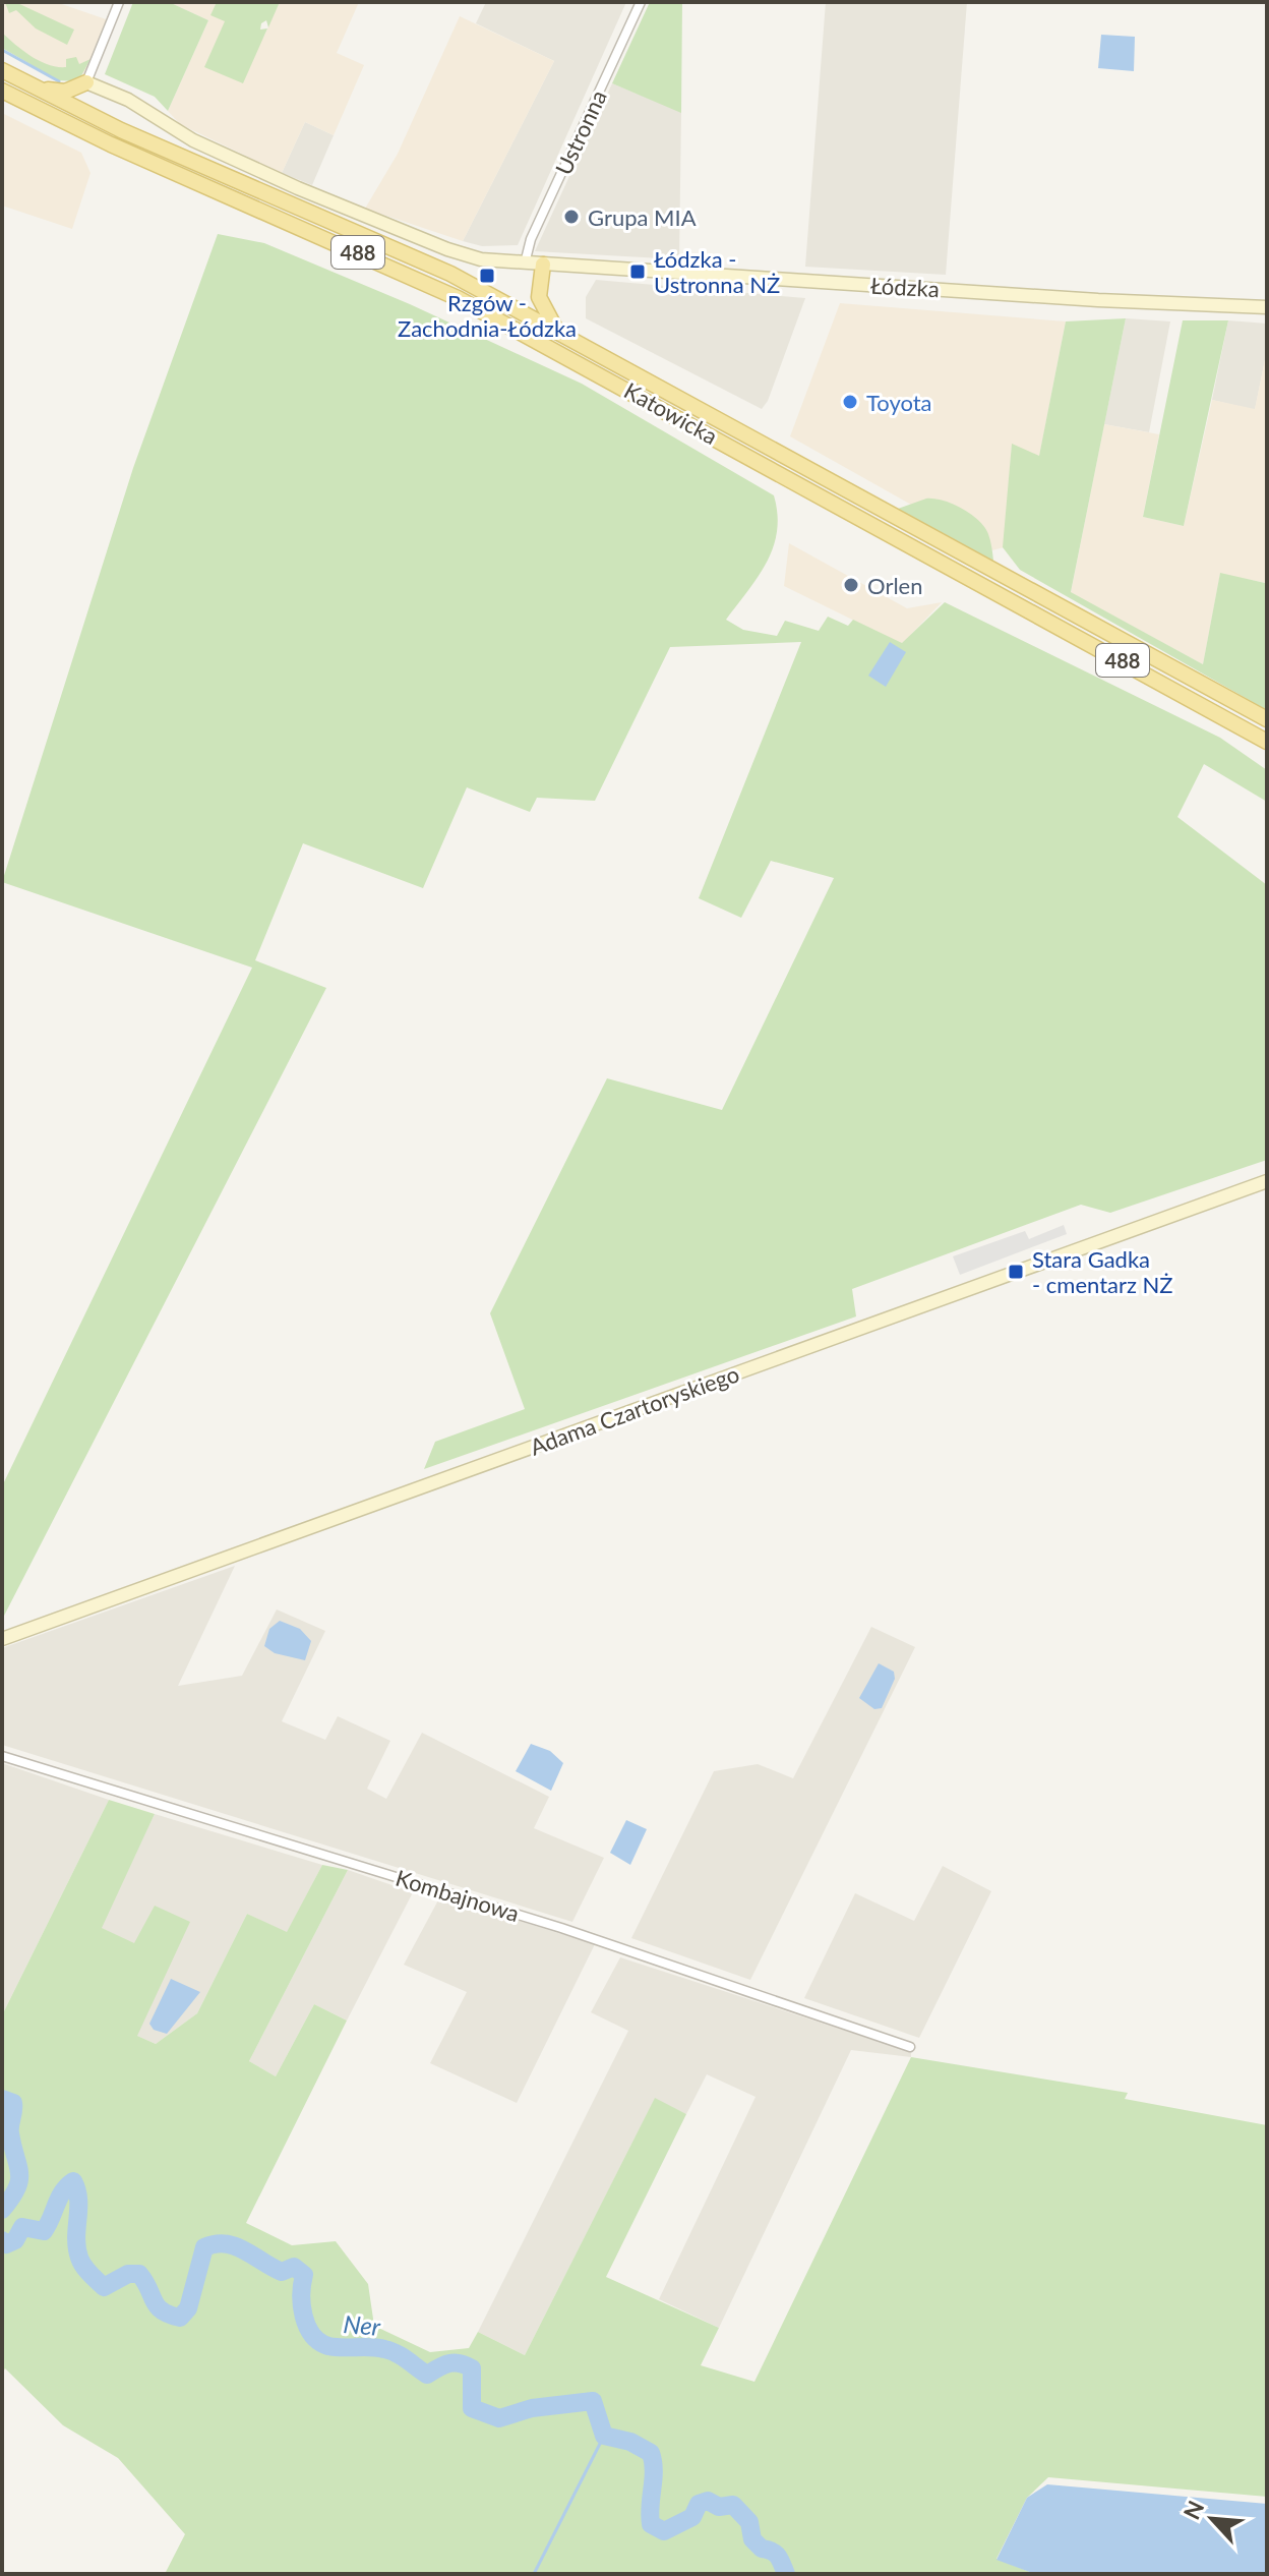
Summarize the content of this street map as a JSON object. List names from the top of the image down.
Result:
{
  "streets": {
    "main road": ["488", "Katowicka"],
    "street": [
      "Ustronna",
      "Łódzka",
      "Adama Czartoryskiego",
      "Kombajnowa"
    ]
  },
  "crossings": [
    ["Ustronna", "Łódzka"],
    ["488", "Katowicka"]
  ],
  "water": ["Ner"],
  "places": {
    "other": ["Grupa MIA", "Toyota", "Orlen"],
    "transit": ["Łódzka - Ustronna NŻ", "Rzgów - Zachodnia-Łódzka", "Stara Gadka - cmentarz NŻ"]
  },
  "north": "top left"
}
